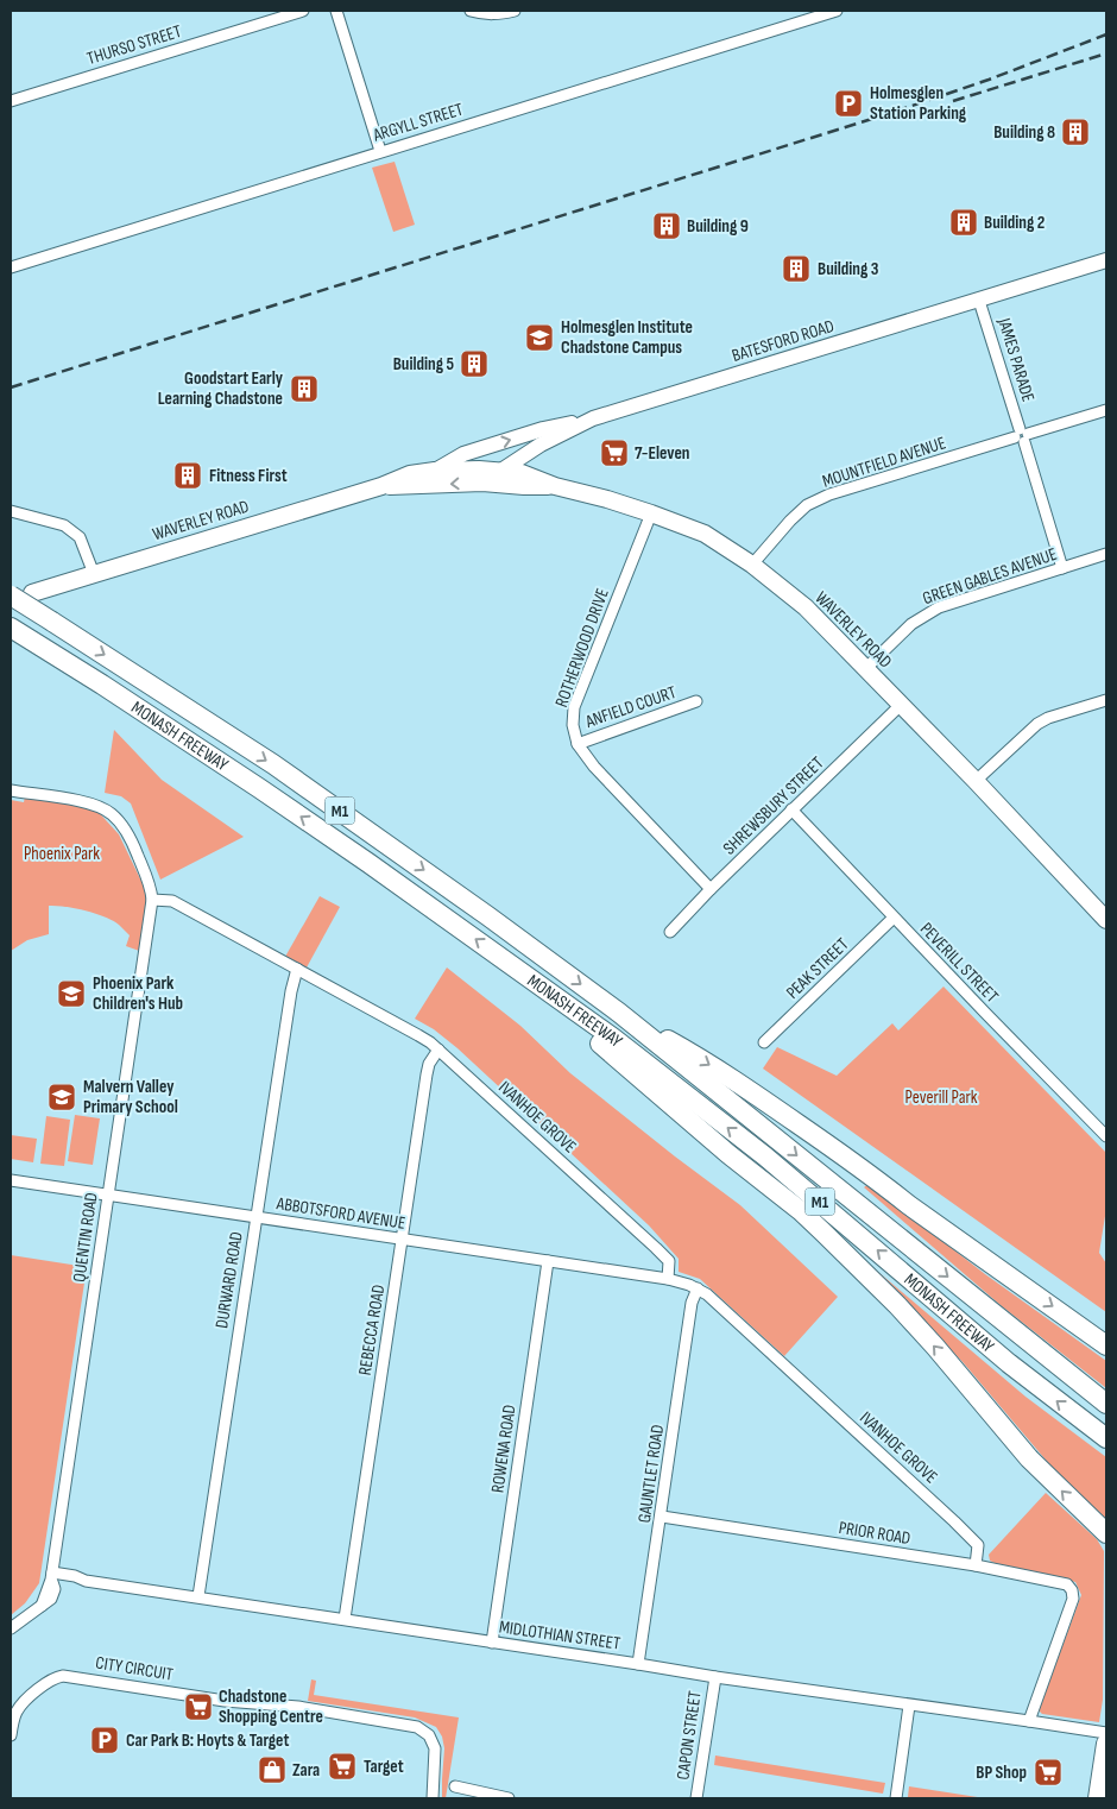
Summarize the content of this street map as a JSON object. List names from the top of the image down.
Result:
{
  "streets": {
    "highway": ["MONASH FREEWAY", "M1"],
    "main road": ["BATESFORD ROAD", "WAVERLEY ROAD"],
    "street": [
      "THURSO STREET",
      "ARGYLL STREET",
      "JAMES PARADE",
      "MOUNTFIELD AVENUE",
      "GREEN GABLES AVENUE",
      "ROTHERWOOD DRIVE",
      "ANFIELD COURT",
      "SHREWSBURY STREET",
      "PEVERILL STREET",
      "PEAK STREET",
      "IVANHOE GROVE",
      "ABBOTSFORD AVENUE",
      "QUENTIN ROAD",
      "DURWARD ROAD",
      "REBECCA ROAD",
      "ROWENA ROAD",
      "GAUNTLET ROAD",
      "PRIOR ROAD",
      "MIDLOTHIAN STREET",
      "CITY CIRCUIT",
      "CAPON STREET"
    ]
  },
  "crossings": [
    ["BATESFORD ROAD", "JAMES PARADE"],
    ["BATESFORD ROAD", "WAVERLEY ROAD"],
    ["JAMES PARADE", "MOUNTFIELD AVENUE"],
    ["JAMES PARADE", "GREEN GABLES AVENUE"],
    ["MOUNTFIELD AVENUE", "WAVERLEY ROAD"],
    ["WAVERLEY ROAD", "GREEN GABLES AVENUE"],
    ["WAVERLEY ROAD", "ROTHERWOOD DRIVE"],
    ["WAVERLEY ROAD", "SHREWSBURY STREET"],
    ["ROTHERWOOD DRIVE", "ANFIELD COURT"],
    ["ROTHERWOOD DRIVE", "SHREWSBURY STREET"],
    ["SHREWSBURY STREET", "PEVERILL STREET"],
    ["PEVERILL STREET", "PEAK STREET"],
    ["IVANHOE GROVE", "ABBOTSFORD AVENUE"],
    ["IVANHOE GROVE", "QUENTIN ROAD"],
    ["IVANHOE GROVE", "DURWARD ROAD"],
    ["IVANHOE GROVE", "REBECCA ROAD"],
    ["IVANHOE GROVE", "GAUNTLET ROAD"],
    ["IVANHOE GROVE", "PRIOR ROAD"],
    ["ABBOTSFORD AVENUE", "QUENTIN ROAD"],
    ["ABBOTSFORD AVENUE", "DURWARD ROAD"],
    ["ABBOTSFORD AVENUE", "REBECCA ROAD"],
    ["ABBOTSFORD AVENUE", "ROWENA ROAD"],
    ["QUENTIN ROAD", "MIDLOTHIAN STREET"],
    ["DURWARD ROAD", "MIDLOTHIAN STREET"],
    ["REBECCA ROAD", "MIDLOTHIAN STREET"],
    ["ROWENA ROAD", "MIDLOTHIAN STREET"],
    ["GAUNTLET ROAD", "PRIOR ROAD"],
    ["GAUNTLET ROAD", "MIDLOTHIAN STREET"],
    ["PRIOR ROAD", "MIDLOTHIAN STREET"],
    ["MIDLOTHIAN STREET", "CAPON STREET"]
  ],
  "parks": ["Phoenix Park", "Peverill Park"],
  "places": {
    "parking": ["Holmesglen Station Parking", "Car Park B: Hoyts & Target"],
    "building": [
      "Building 8",
      "Building 2",
      "Building 9",
      "Building 3",
      "Building 5",
      "Goodstart Early Learning Chadstone",
      "Fitness First"
    ],
    "school or university": ["Holmesglen Institute Chadstone Campus", "Phoenix Park Children's Hub", "Malvern Valley Primary School"],
    "supermarket": [
      "7-Eleven",
      "Chadstone Shopping Centre",
      "Target",
      "BP Shop"
    ],
    "shop": ["Zara"]
  }
}
